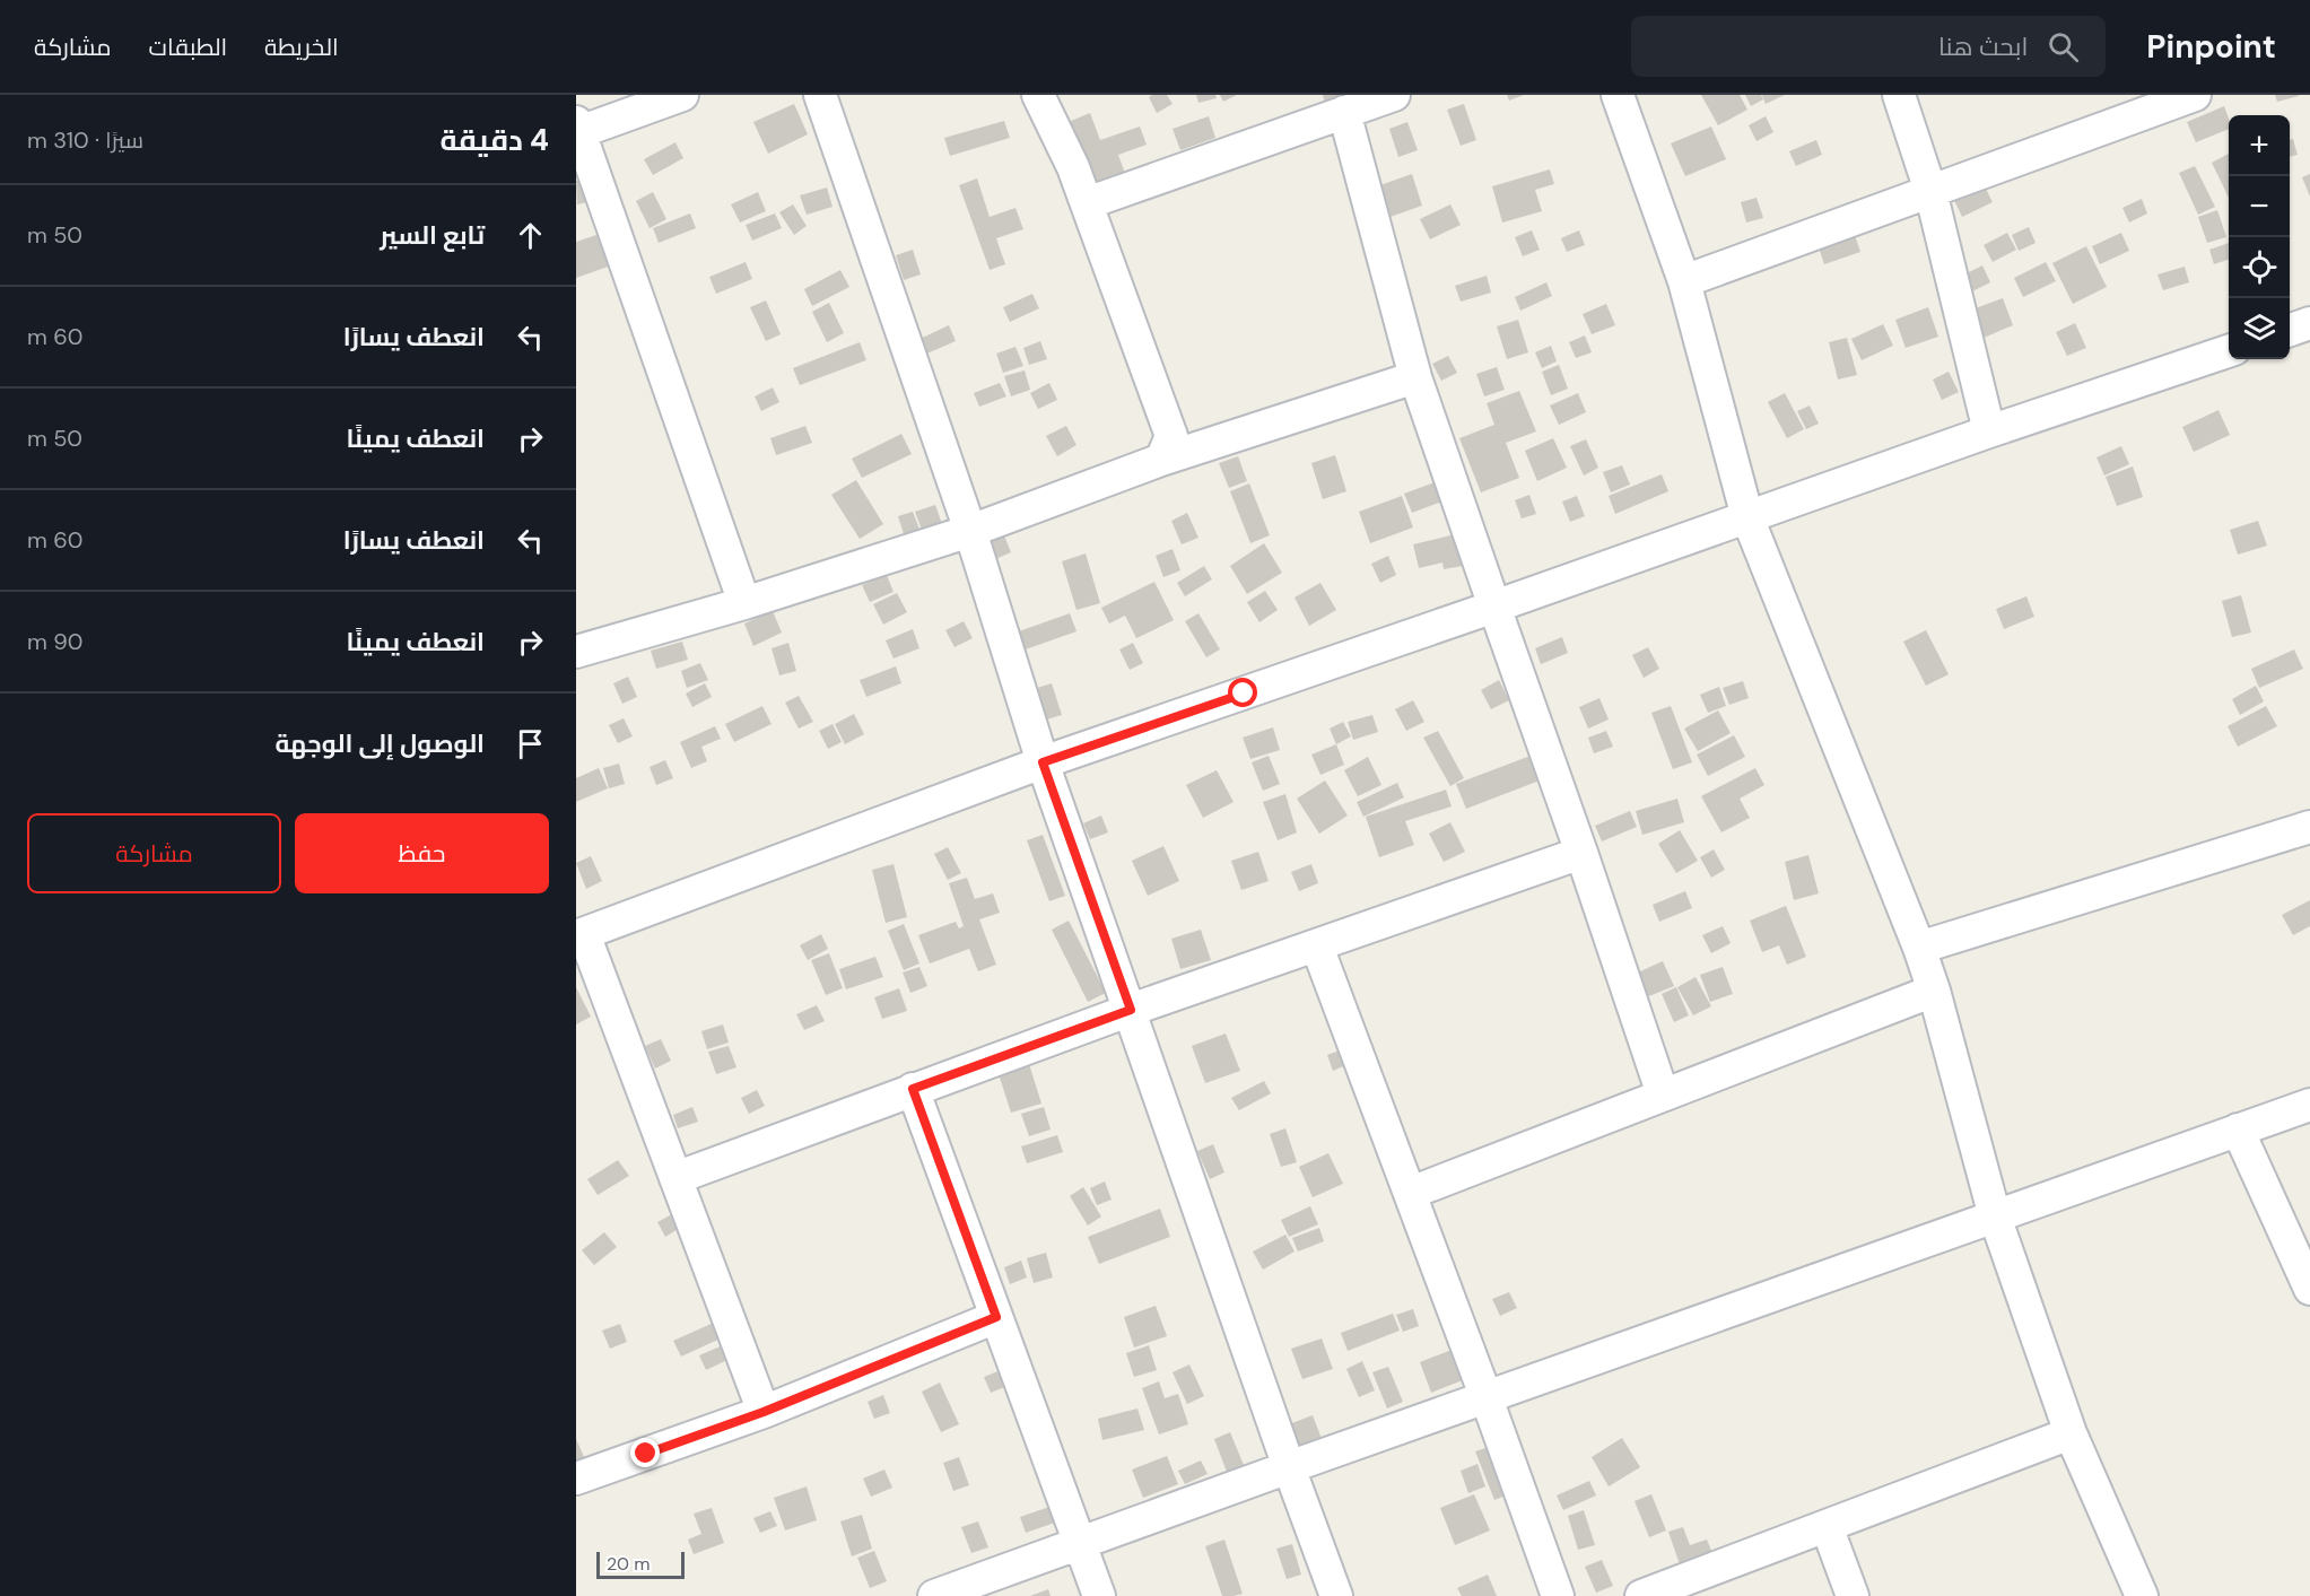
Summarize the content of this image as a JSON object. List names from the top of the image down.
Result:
{
  "scale_bar": "20 m",
  "page": {
    "header": "Pinpoint",
    "search": "ابحث هنا",
    "nav": ["الخريطة", "الطبقات", "مشاركة"],
    "heading": ["4 دقيقة", "سيرًا · 310 m"],
    "map_buttons": ["+", "−"],
    "list": [
      ["تابع السير", "50 m"],
      ["انعطف يسارًا", "60 m"],
      ["انعطف يمينًا", "50 m"],
      ["انعطف يسارًا", "60 m"],
      ["انعطف يمينًا", "90 m"],
      "الوصول إلى الوجهة"
    ],
    "buttons": ["حفظ", "مشاركة"],
    "scale": "20 m"
  }
}
